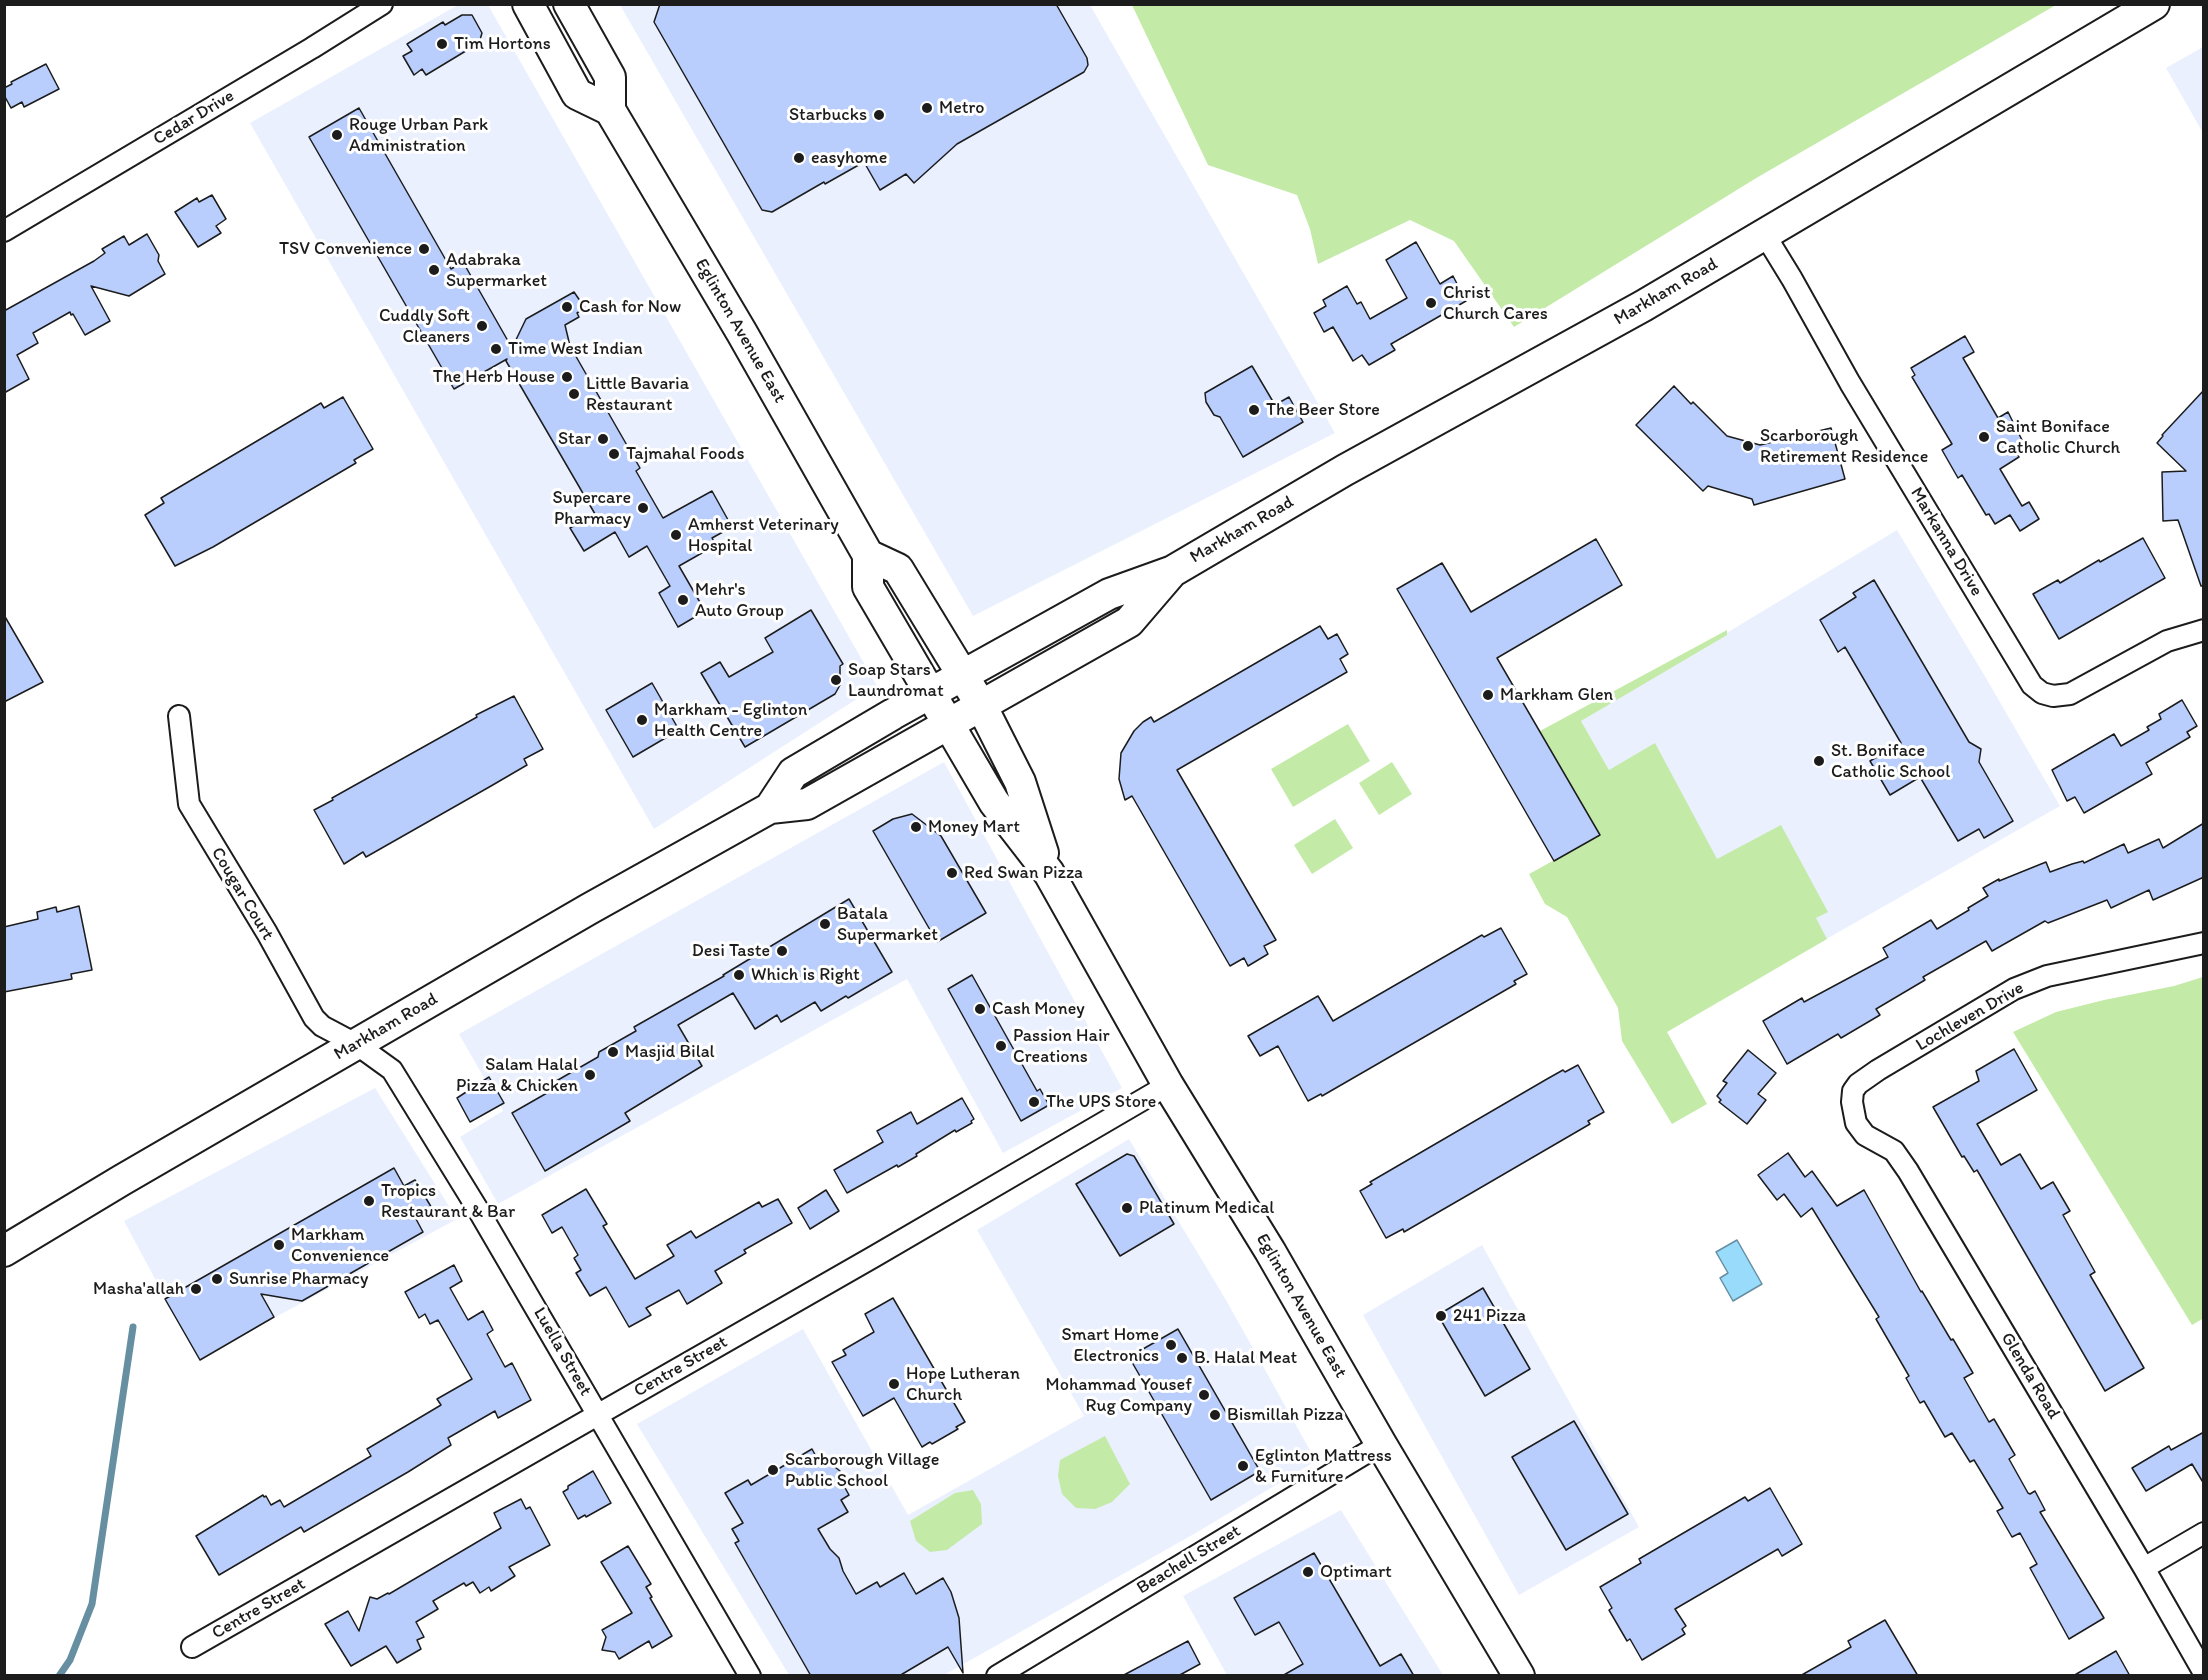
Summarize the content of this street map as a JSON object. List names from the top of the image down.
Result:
{
  "streets": {
    "main road": ["Markham Road", "Eglinton Avenue East"],
    "street": [
      "Cedar Drive",
      "Markanna Drive",
      "Cougar Court",
      "Lochleven Drive",
      "Luella Street",
      "Centre Street",
      "Glenda Road",
      "Beachell Street"
    ]
  },
  "crossings": [
    ["Markham Road", "Eglinton Avenue East"],
    ["Markham Road", "Markanna Drive"],
    ["Markham Road", "Cougar Court"],
    ["Markham Road", "Luella Street"],
    ["Eglinton Avenue East", "Centre Street"],
    ["Eglinton Avenue East", "Beachell Street"],
    ["Cougar Court", "Luella Street"],
    ["Lochleven Drive", "Glenda Road"],
    ["Luella Street", "Centre Street"]
  ],
  "places": [
    "Tim Hortons",
    "Metro",
    "Starbucks",
    "Rouge Urban Park Administration",
    "easyhome",
    "TSV Convenience",
    "Adabraka Supermarket",
    "Christ Church Cares",
    "Cash for Now",
    "Cuddly Soft Cleaners",
    "Time West Indian",
    "The Herb House",
    "Little Bavaria Restaurant",
    "The Beer Store",
    "Saint Boniface Catholic Church",
    "Star",
    "Scarborough Retirement Residence",
    "Tajmahal Foods",
    "Supercare Pharmacy",
    "Amherst Veterinary Hospital",
    "Mehr's Auto Group",
    "Soap Stars Laundromat",
    "Markham Glen",
    "Markham - Eglinton Health Centre",
    "St. Boniface Catholic School",
    "Money Mart",
    "Red Swan Pizza",
    "Batala Supermarket",
    "Desi Taste",
    "Which is Right",
    "Cash Money",
    "Passion Hair Creations",
    "Masjid Bilal",
    "Salam Halal Pizza & Chicken",
    "The UPS Store",
    "Tropics Restaurant & Bar",
    "Platinum Medical",
    "Markham Convenience",
    "Sunrise Pharmacy",
    "Masha'allah",
    "241 Pizza",
    "Smart Home Electronics",
    "B. Halal Meat",
    "Hope Lutheran Church",
    "Mohammad Yousef Rug Company",
    "Bismillah Pizza",
    "Eglinton Mattress & Furniture",
    "Scarborough Village Public School",
    "Optimart"
  ]
}
